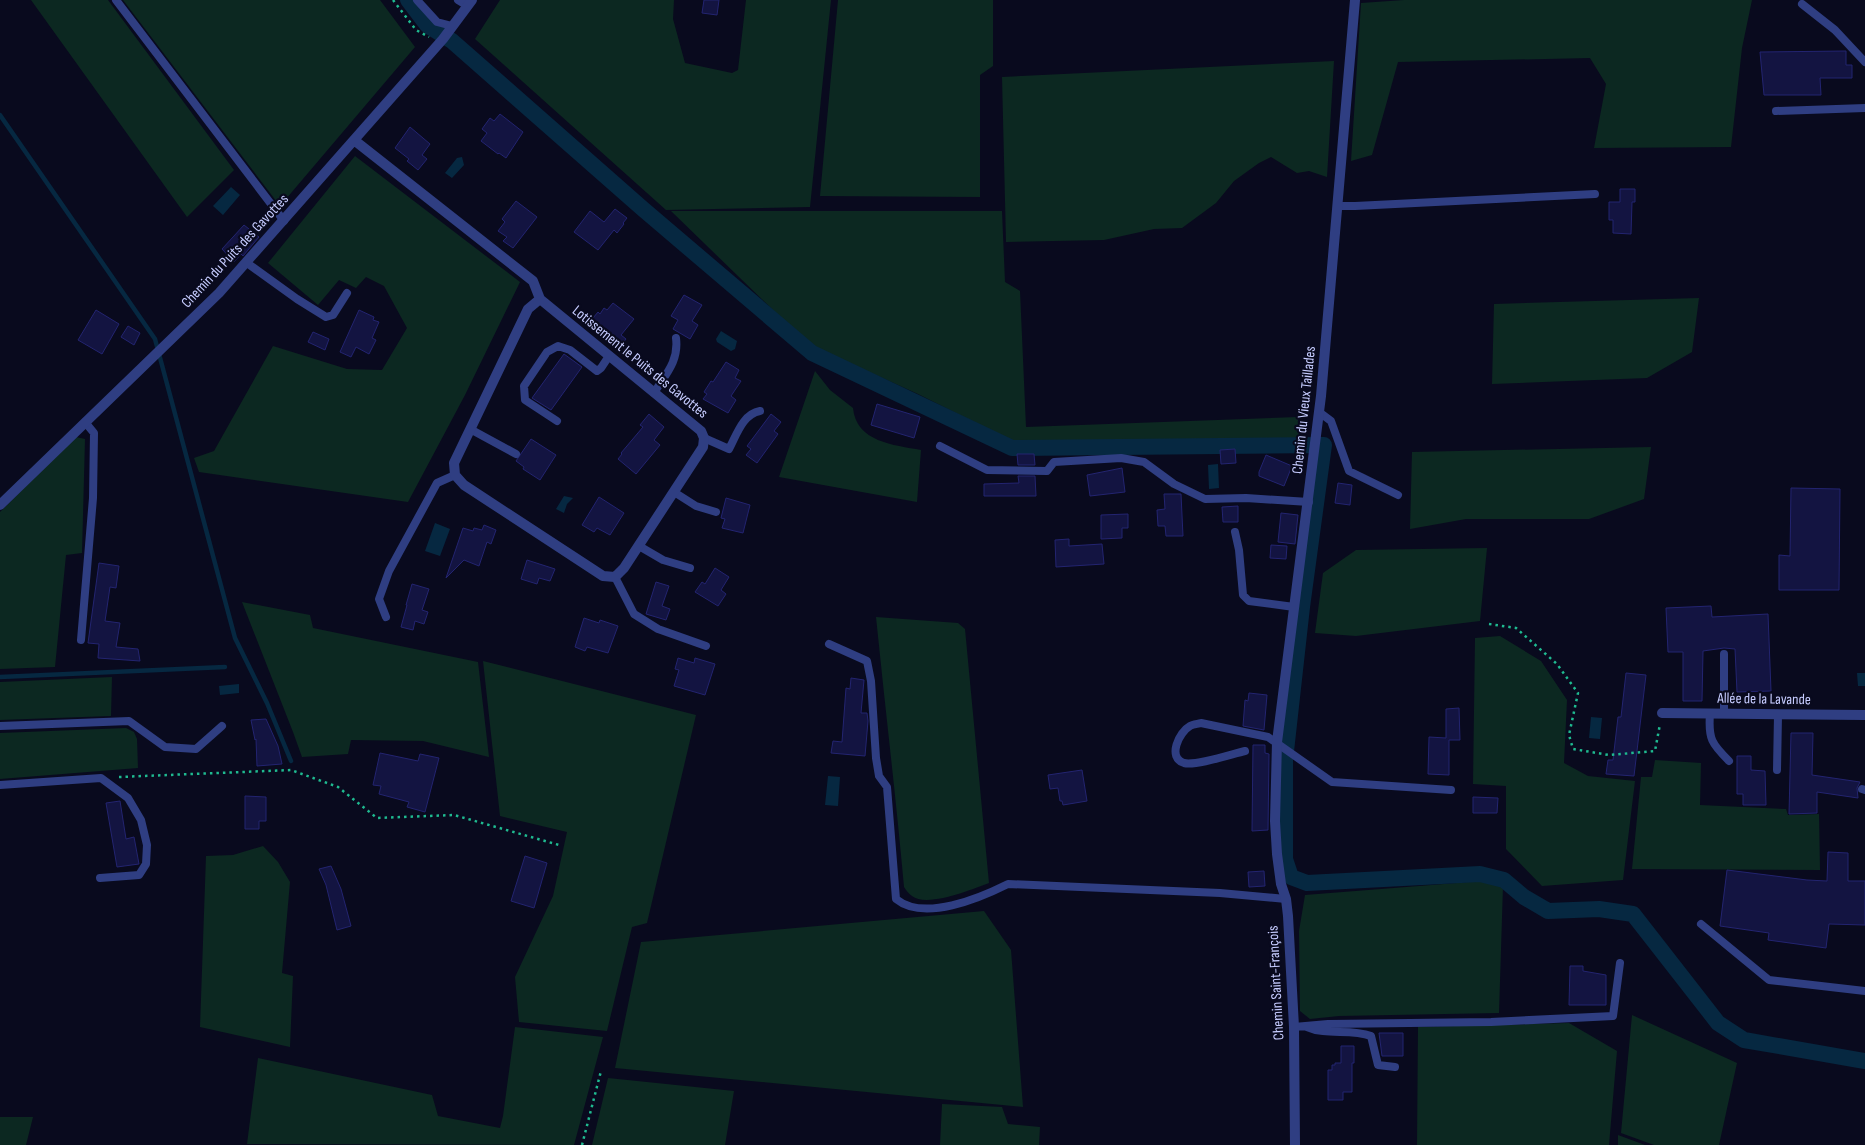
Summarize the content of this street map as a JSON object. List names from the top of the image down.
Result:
{
  "streets": {
    "street": [
      "Chemin du Puits des Gavottes",
      "Lotissement le Puits des Gavottes",
      "Chemin du Vieux Taillades",
      "Allée de la Lavande",
      "Chemin Saint-François"
    ]
  },
  "crossings": [
    ["Chemin du Puits des Gavottes", "Lotissement le Puits des Gavottes"],
    ["Chemin du Vieux Taillades", "Chemin Saint-François"]
  ]
}
